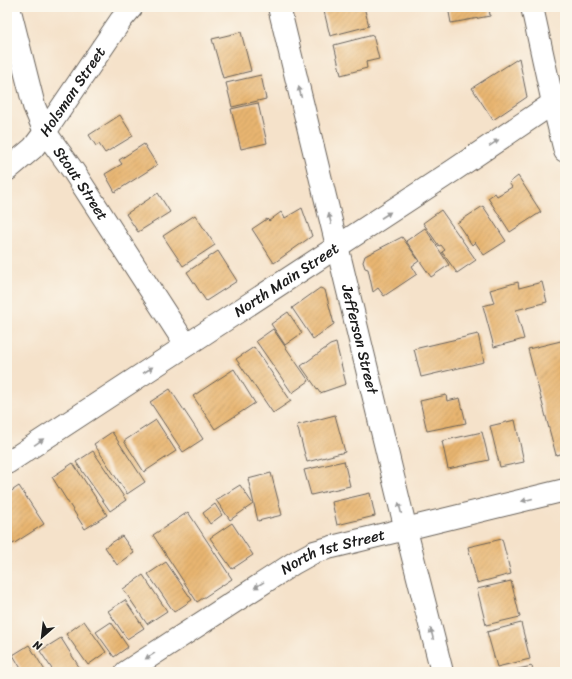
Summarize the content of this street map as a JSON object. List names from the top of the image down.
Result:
{
  "streets": {
    "street": [
      "Holsman Street",
      "Stout Street",
      "North Main Street",
      "Jefferson Street",
      "North 1st Street"
    ]
  },
  "crossings": [
    ["Holsman Street", "Stout Street"],
    ["Stout Street", "North Main Street"],
    ["North Main Street", "Jefferson Street"],
    ["Jefferson Street", "North 1st Street"]
  ],
  "one_way": ["North Main Street", "Jefferson Street", "North 1st Street"],
  "north": "bottom left"
}
